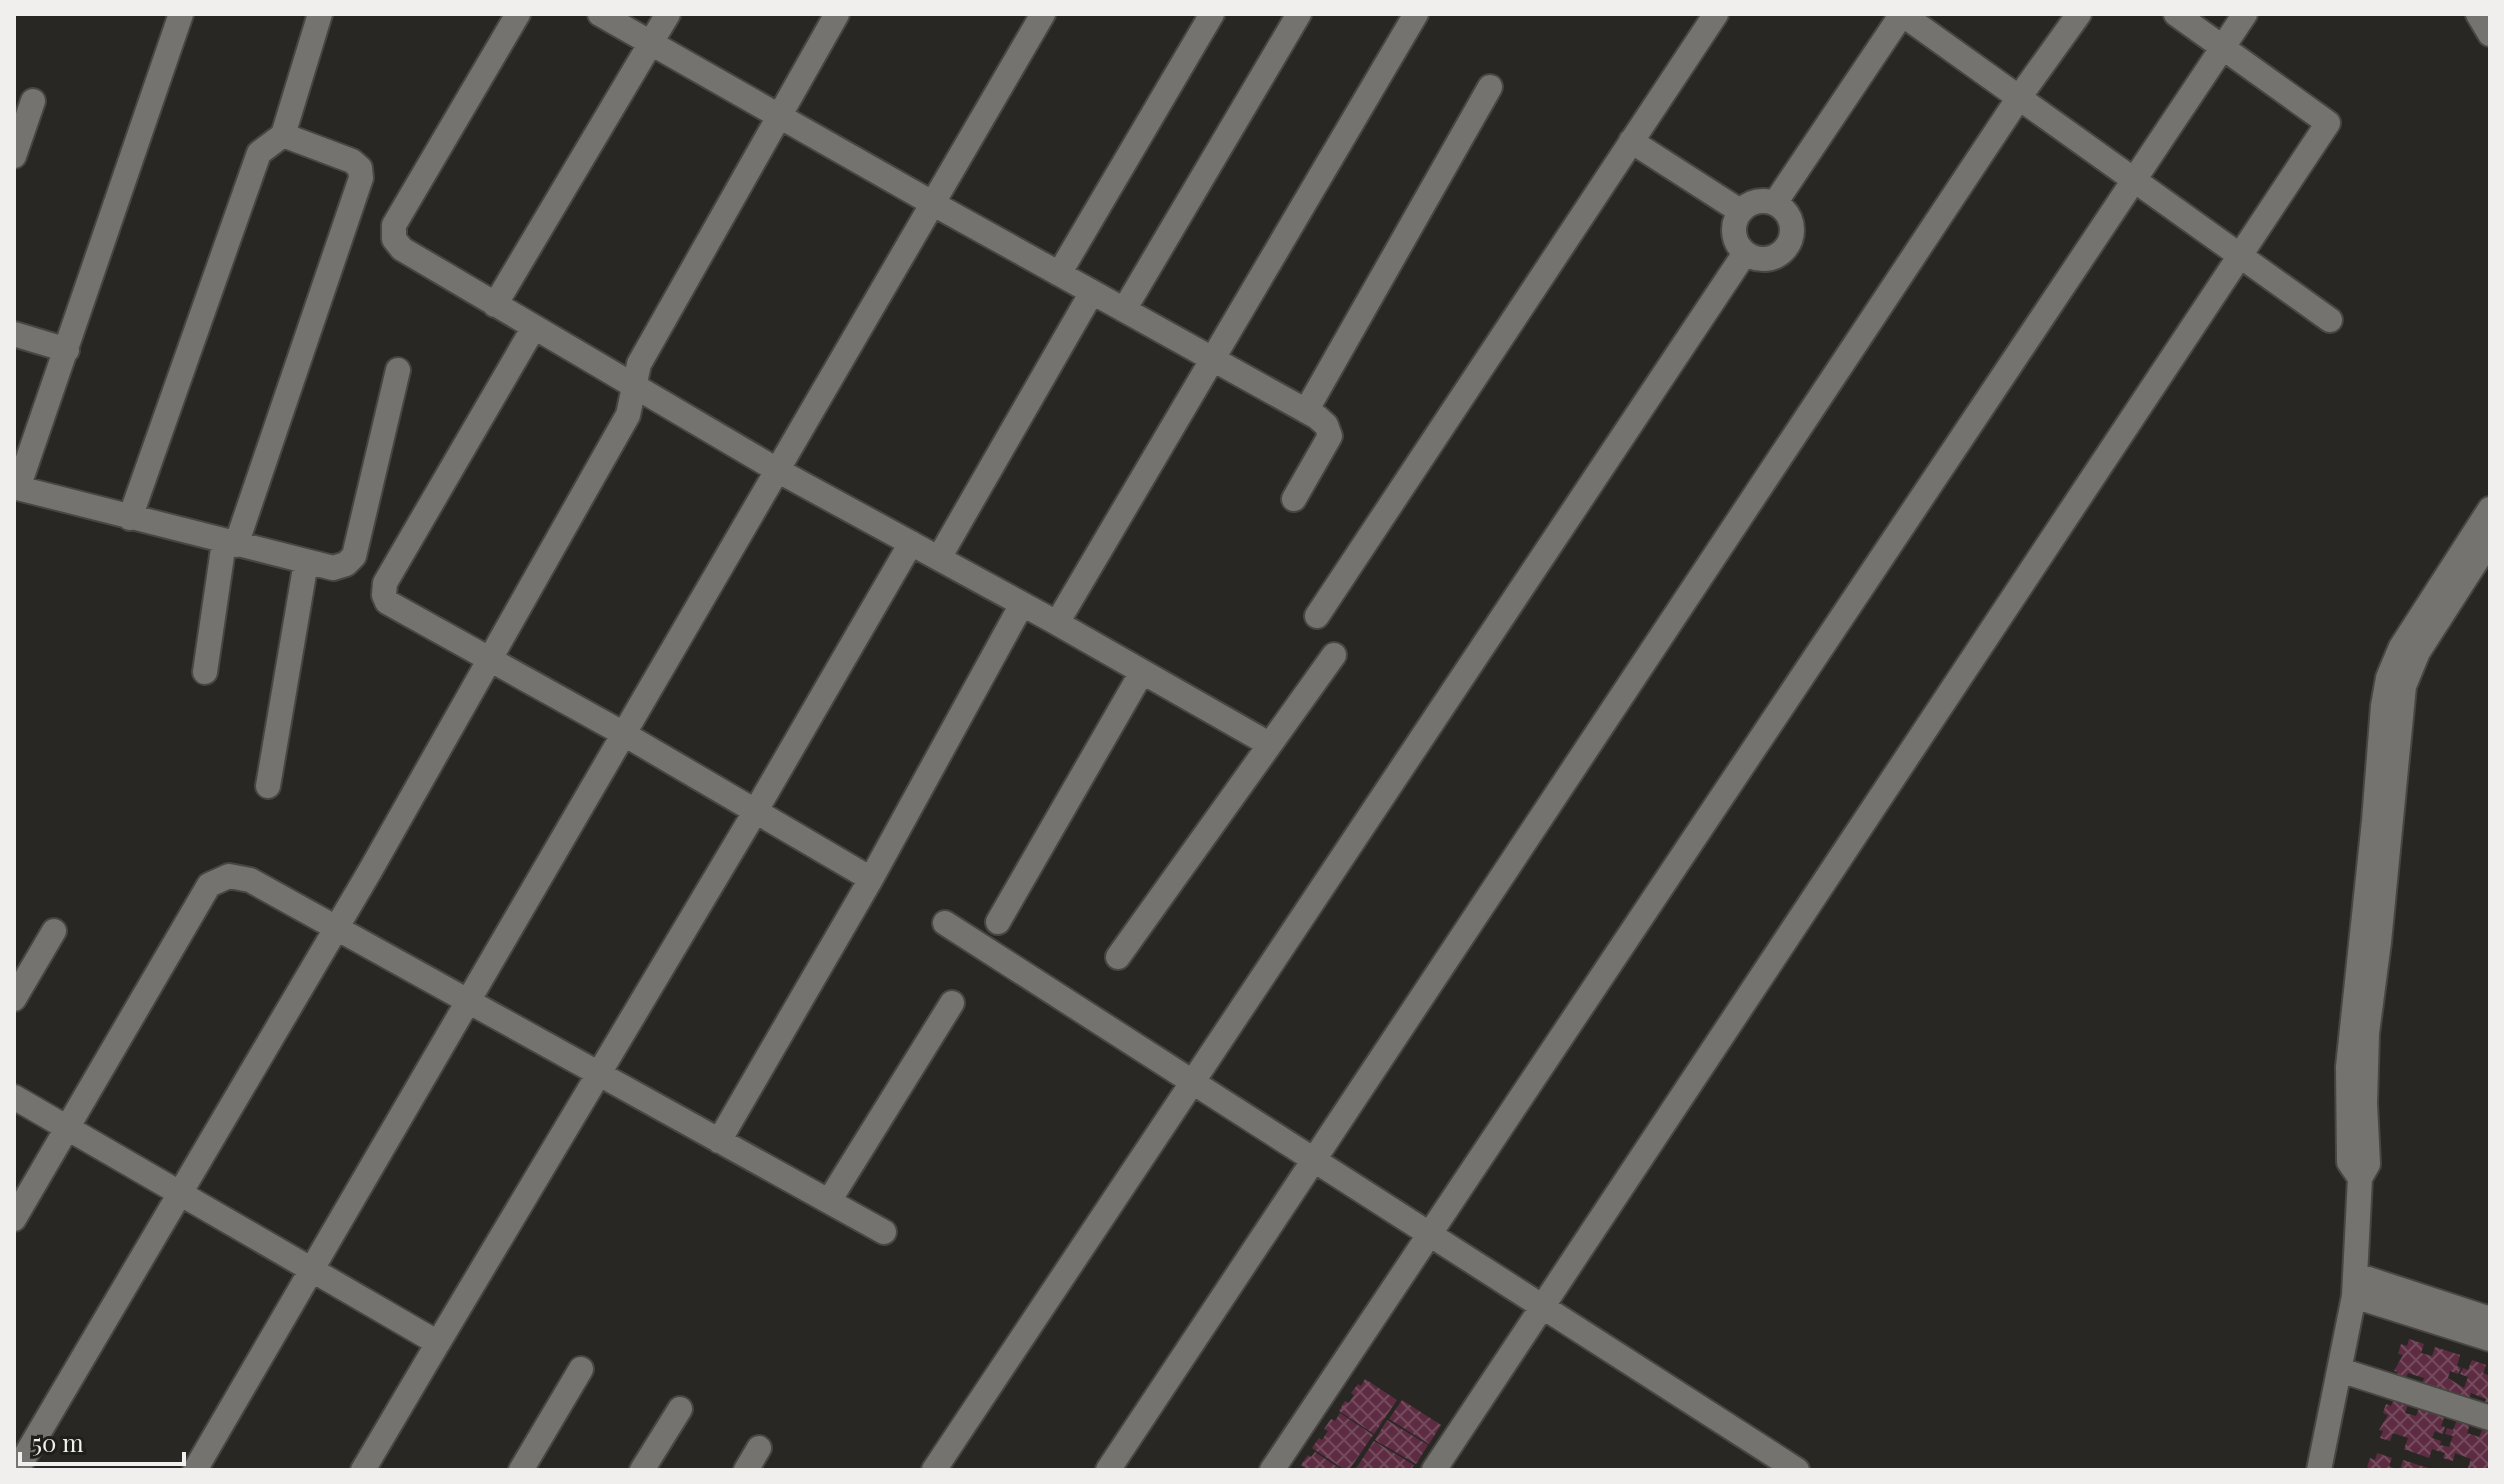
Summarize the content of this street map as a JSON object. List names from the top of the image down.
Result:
{
  "scale_bar": "50 m"
}
